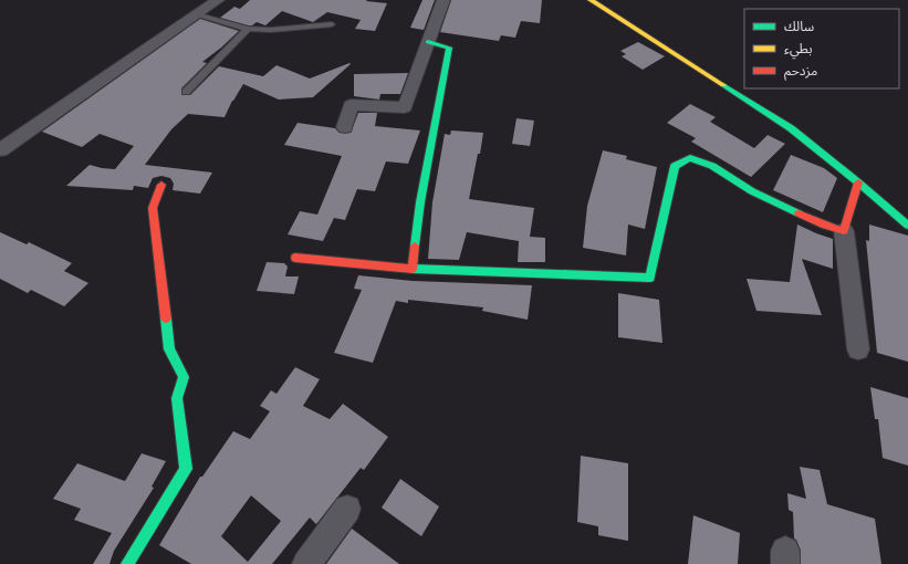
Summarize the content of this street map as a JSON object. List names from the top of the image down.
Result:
{
  "legend": ["سالك", "بطيء", "مزدحم"]
}
